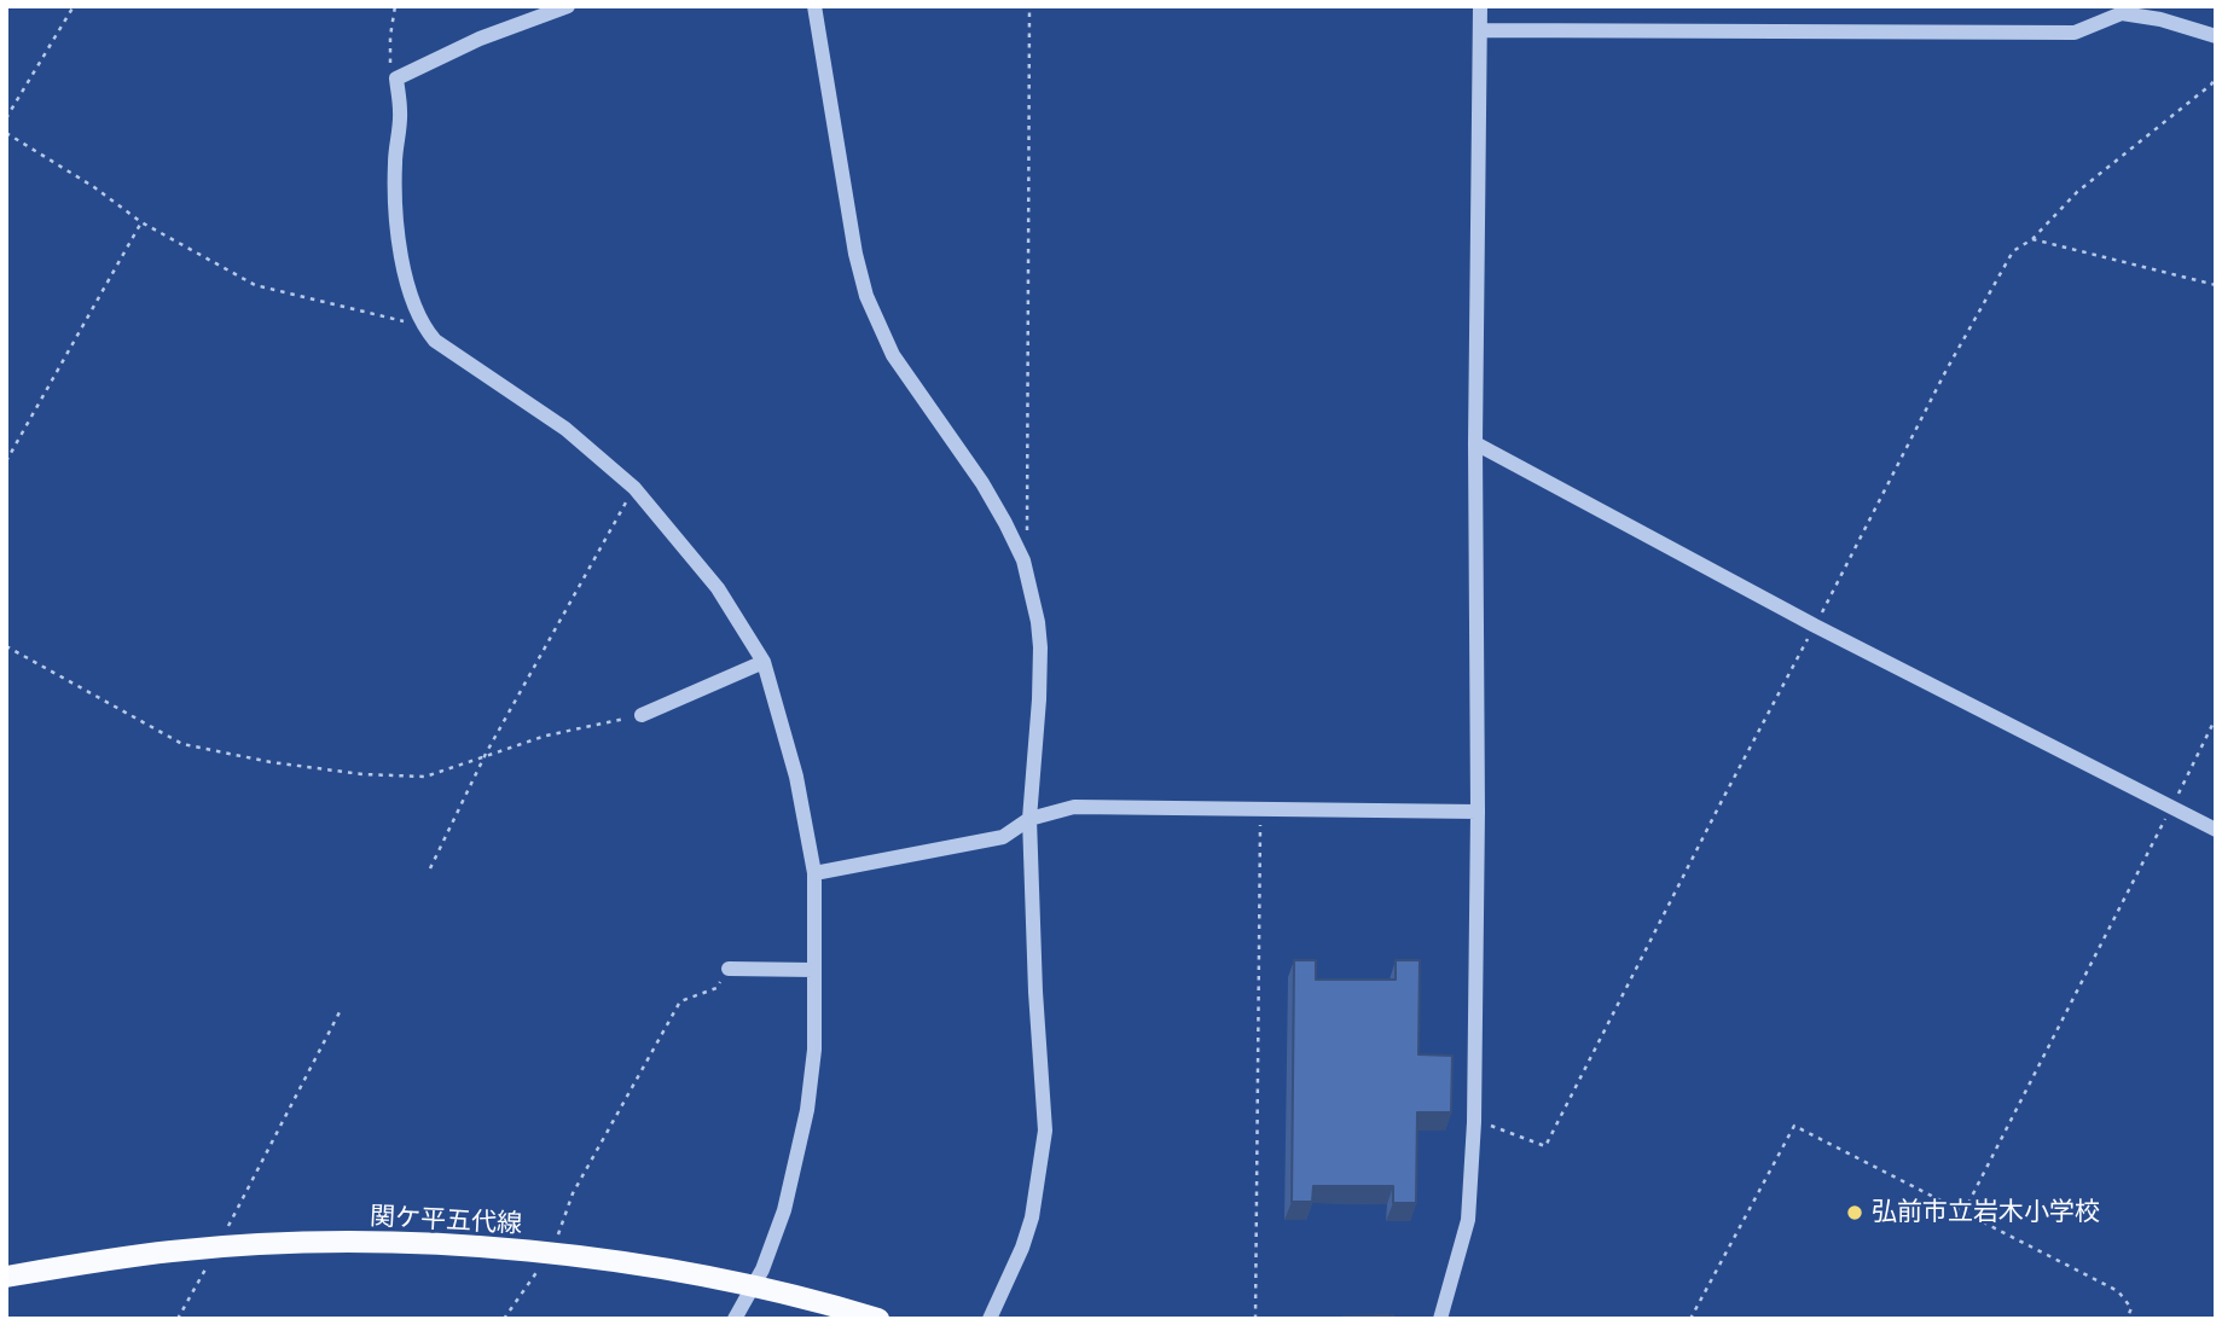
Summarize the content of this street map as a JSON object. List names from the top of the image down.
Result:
{
  "streets": {
    "main road": ["関ケ平五代線"]
  },
  "places": ["弘前市立岩木小学校"]
}
